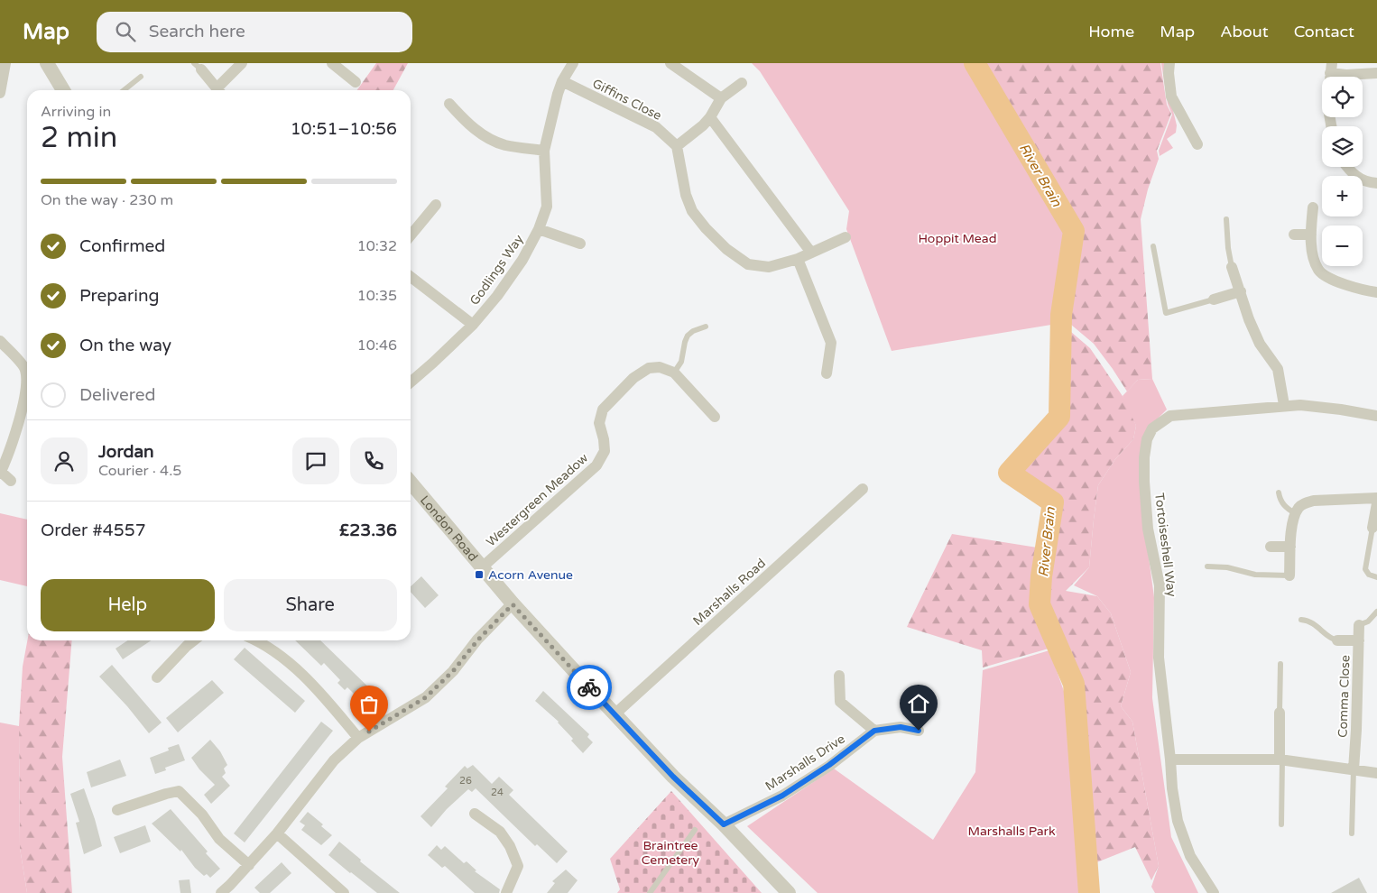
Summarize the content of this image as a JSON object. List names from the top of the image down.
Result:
{
  "streets": {
    "street": [
      "Giffins Close",
      "Godlings Way",
      "Westergreen Meadow",
      "London Road",
      "Tortoiseshell Way",
      "Marshalls Road",
      "Comma Close",
      "Marshalls Drive"
    ]
  },
  "crossings": [
    ["Giffins Close", "Godlings Way"],
    ["Westergreen Meadow", "London Road"],
    ["London Road", "Marshalls Road"],
    ["London Road", "Marshalls Drive"]
  ],
  "water": ["River Brain"],
  "parks": ["Hoppit Mead", "Marshalls Park", "Braintree Cemetery"],
  "places": {
    "transit": ["Acorn Avenue"]
  },
  "house_numbers": ["26", "24"],
  "page": {
    "header": "Map",
    "search": "Search here",
    "nav": [
      "Home",
      "Map",
      "About",
      "Contact"
    ],
    "map_buttons": ["+", "−"],
    "heading": ["2 min", "Arriving in", "10:51–10:56"],
    "panel": [
      "Jordan",
      "Courier · 4.5",
      "Order #4557",
      "£23.36"
    ],
    "bar": "On the way · 230 m",
    "list": [
      ["Confirmed", "10:32"],
      ["Preparing", "10:35"],
      ["On the way", "10:46"],
      "Delivered"
    ],
    "buttons": ["Help", "Share"]
  }
}
